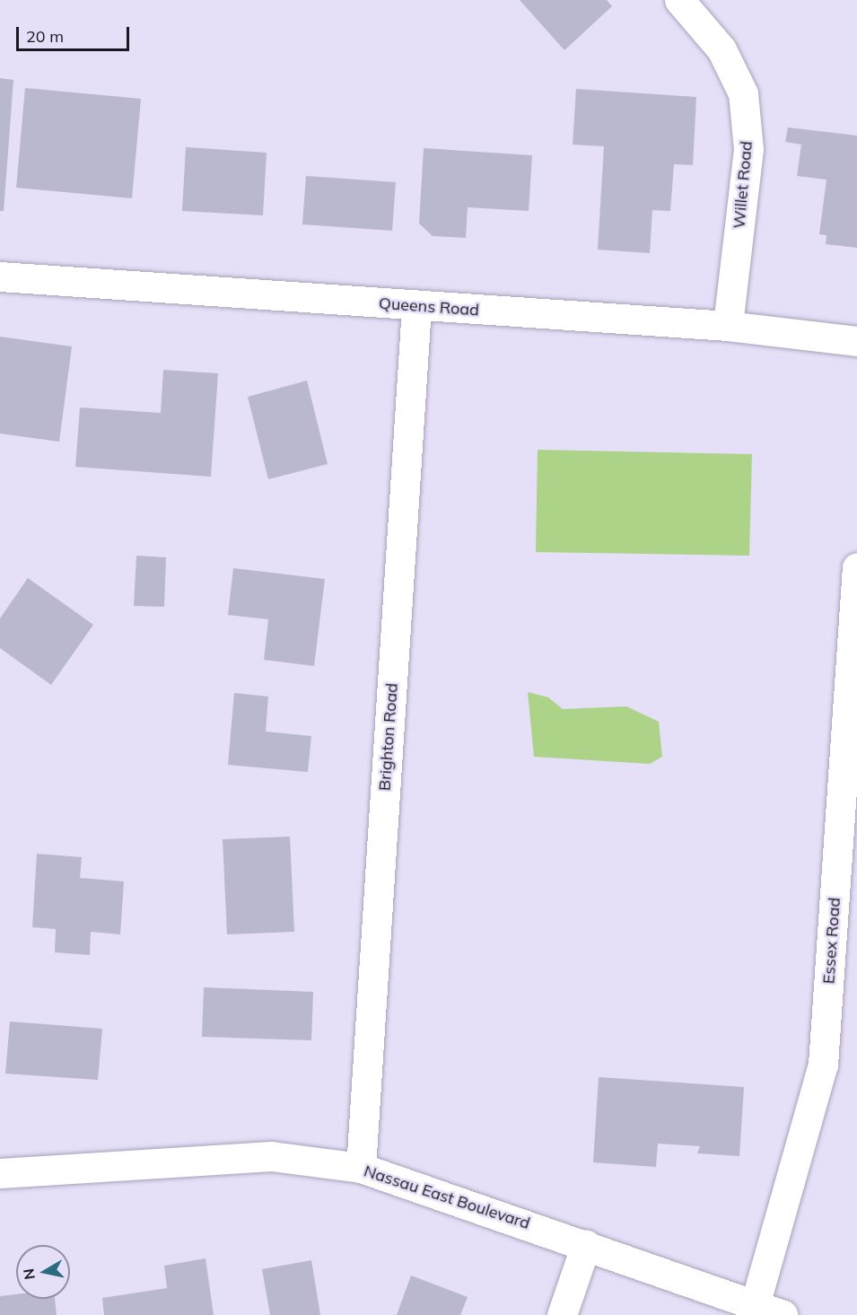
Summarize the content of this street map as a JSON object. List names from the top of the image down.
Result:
{
  "streets": {
    "street": [
      "Willet Road",
      "Queens Road",
      "Brighton Road",
      "Essex Road",
      "Nassau East Boulevard"
    ]
  },
  "crossings": [
    ["Willet Road", "Queens Road"],
    ["Queens Road", "Brighton Road"],
    ["Brighton Road", "Nassau East Boulevard"],
    ["Essex Road", "Nassau East Boulevard"]
  ],
  "scale_bar": "20 m",
  "north": "left"
}
